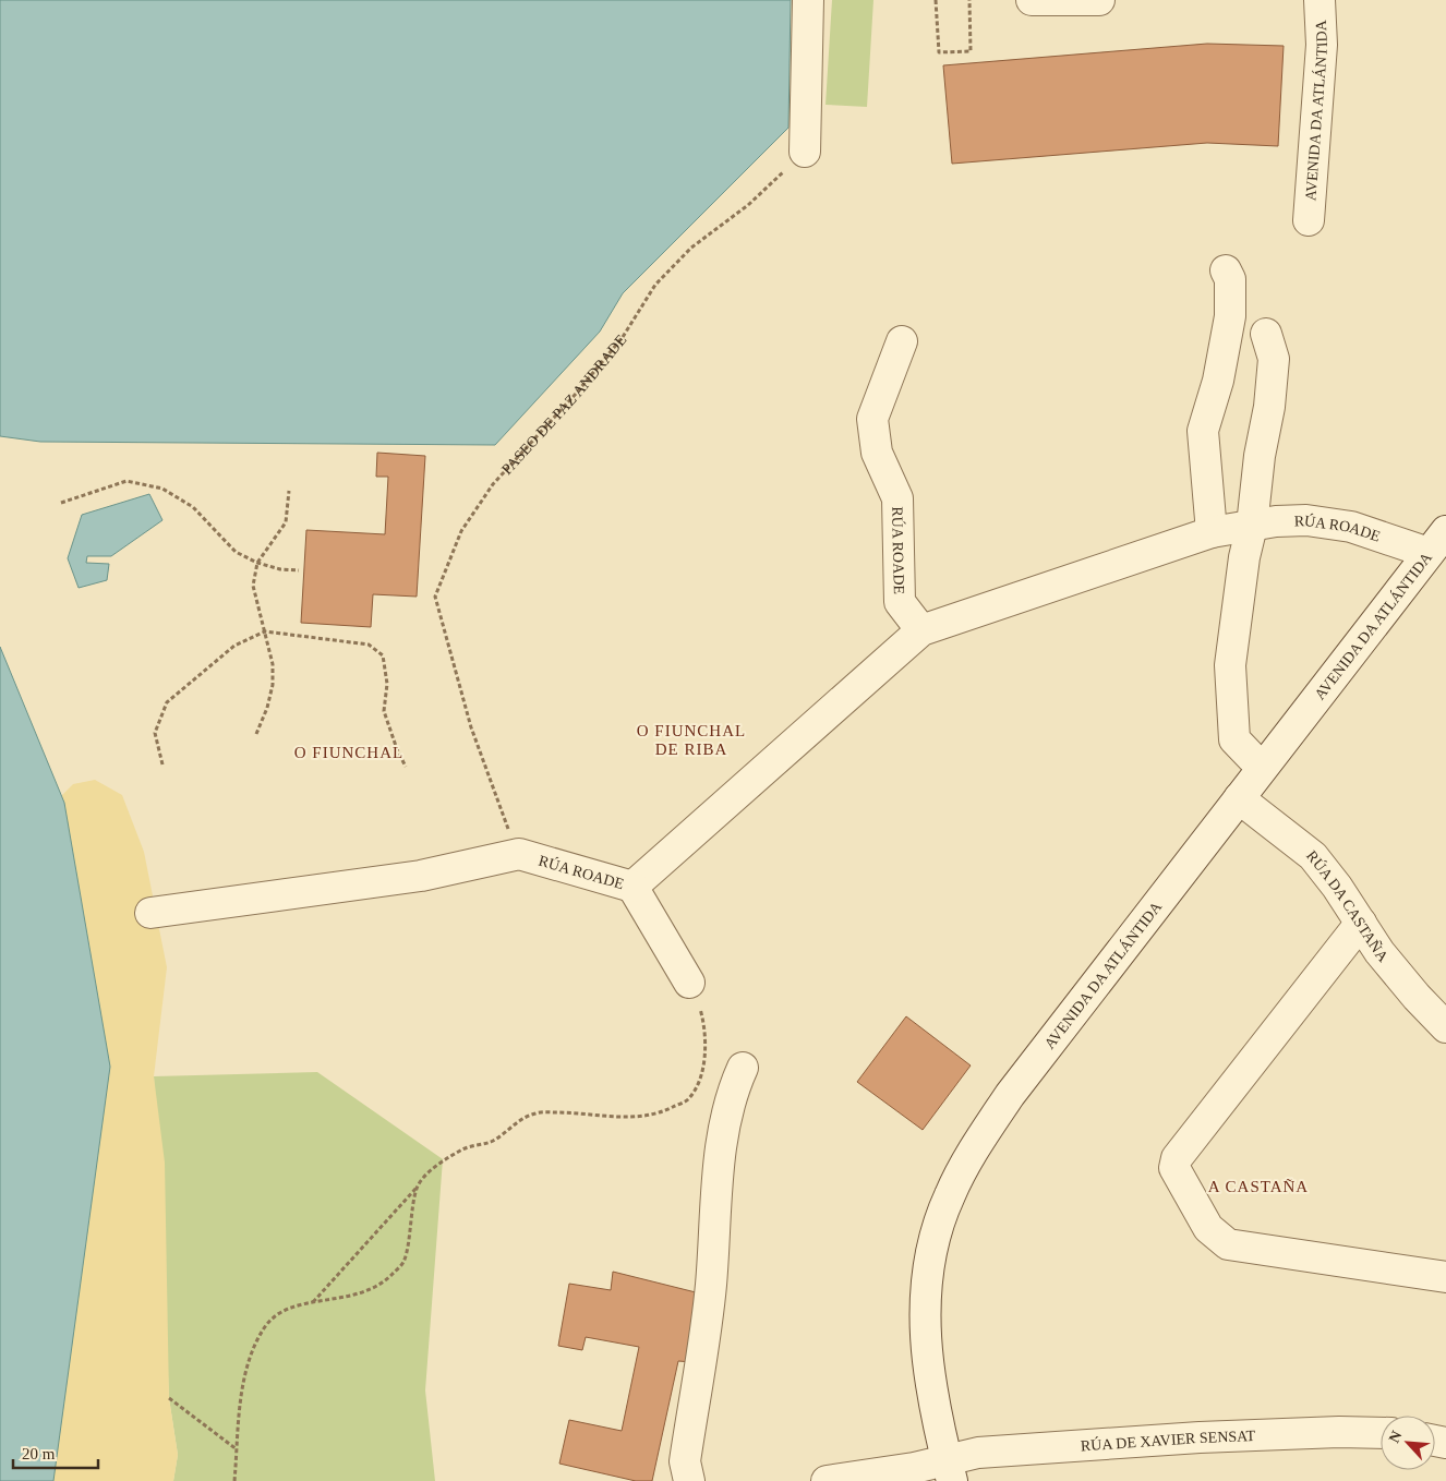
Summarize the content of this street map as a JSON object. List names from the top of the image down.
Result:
{
  "streets": {
    "street": [
      "AVENIDA DA ATLÁNTIDA",
      "RÚA ROADE",
      "RÚA DA CASTAÑA",
      "RÚA DE XAVIER SENSAT"
    ],
    "path": ["PASEO DE PAZ ANDRADE"]
  },
  "crossings": [
    ["AVENIDA DA ATLÁNTIDA", "RÚA ROADE"],
    ["AVENIDA DA ATLÁNTIDA", "RÚA DA CASTAÑA"],
    ["AVENIDA DA ATLÁNTIDA", "RÚA DE XAVIER SENSAT"],
    ["PASEO DE PAZ ANDRADE", "RÚA ROADE"]
  ],
  "districts": ["O FIUNCHAL DE RIBA", "O FIUNCHAL", "A CASTAÑA"],
  "scale_bar": "20 m",
  "north": "top left"
}
